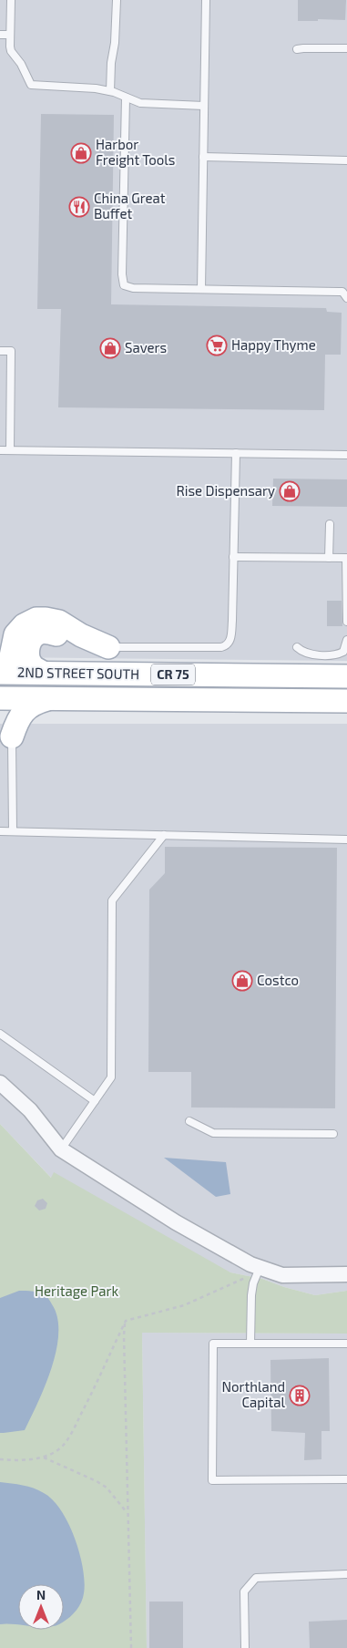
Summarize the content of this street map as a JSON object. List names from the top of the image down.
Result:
{
  "streets": {
    "main road": ["2ND STREET SOUTH", "CR 75"]
  },
  "parks": ["Heritage Park"],
  "places": {
    "shop": [
      "Harbor Freight Tools",
      "Savers",
      "Rise Dispensary",
      "Costco"
    ],
    "restaurant": ["China Great Buffet"],
    "supermarket": ["Happy Thyme"],
    "building": ["Northland Capital"]
  },
  "north": "top"
}
